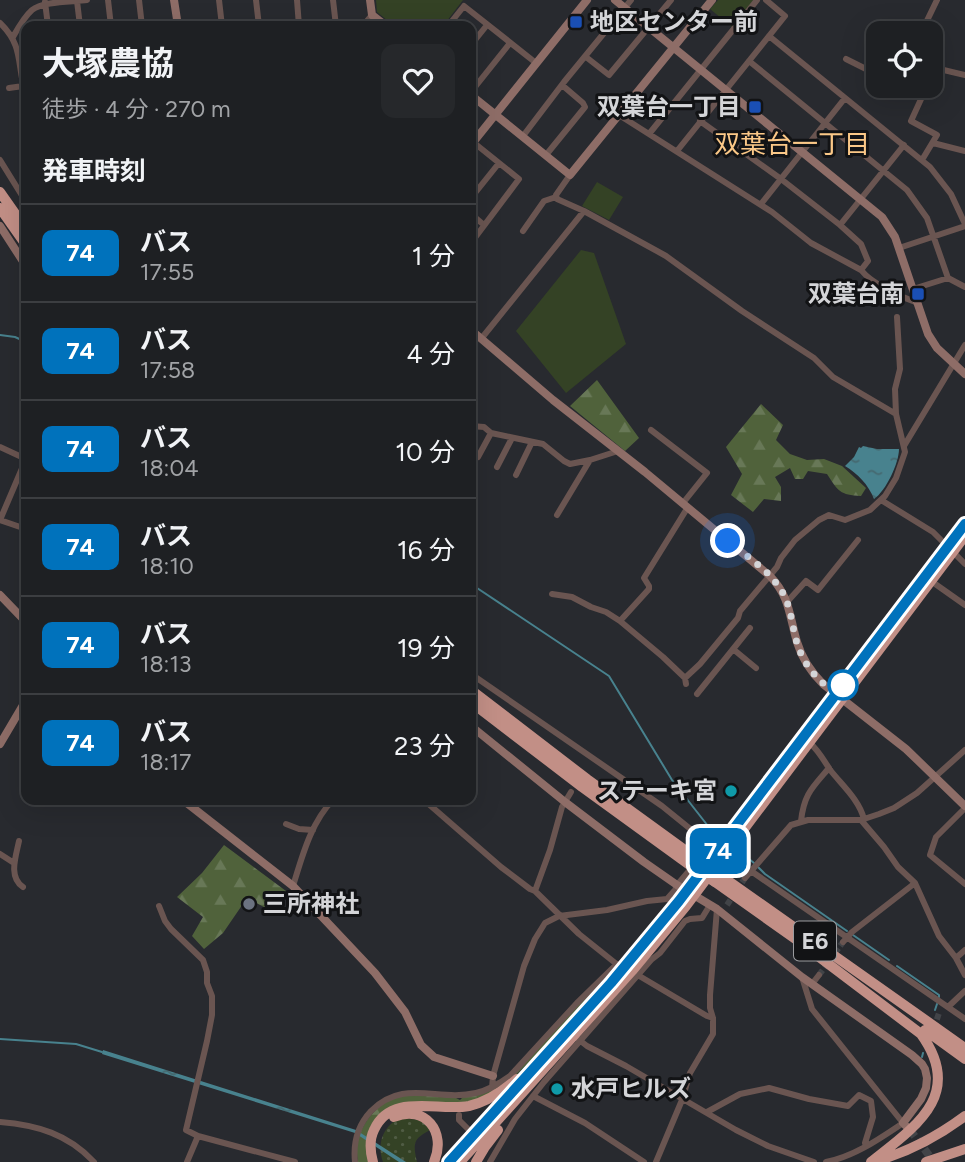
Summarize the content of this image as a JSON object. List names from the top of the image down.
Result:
{
  "streets": {
    "highway": ["E6"]
  },
  "districts": ["双葉台一丁目"],
  "places": {
    "transit": ["地区センター前", "双葉台一丁目", "双葉台南"],
    "other": ["ステーキ宮", "三所神社", "水戸ヒルズ"]
  },
  "lines": ["bus line 74"],
  "page": {
    "on_map": "74",
    "heading": [
      ["大塚農協", "徒歩 · 4 分 · 270 m"],
      "発車時刻"
    ],
    "list": [
      {
        "mark": "74",
        "name": "バス",
        "note": "17:55",
        "value": "1 分"
      },
      {
        "mark": "74",
        "name": "バス",
        "note": "17:58",
        "value": "4 分"
      },
      {
        "mark": "74",
        "name": "バス",
        "note": "18:04",
        "value": "10 分"
      },
      {
        "mark": "74",
        "name": "バス",
        "note": "18:10",
        "value": "16 分"
      },
      {
        "mark": "74",
        "name": "バス",
        "note": "18:13",
        "value": "19 分"
      },
      {
        "mark": "74",
        "name": "バス",
        "note": "18:17",
        "value": "23 分"
      }
    ]
  }
}
